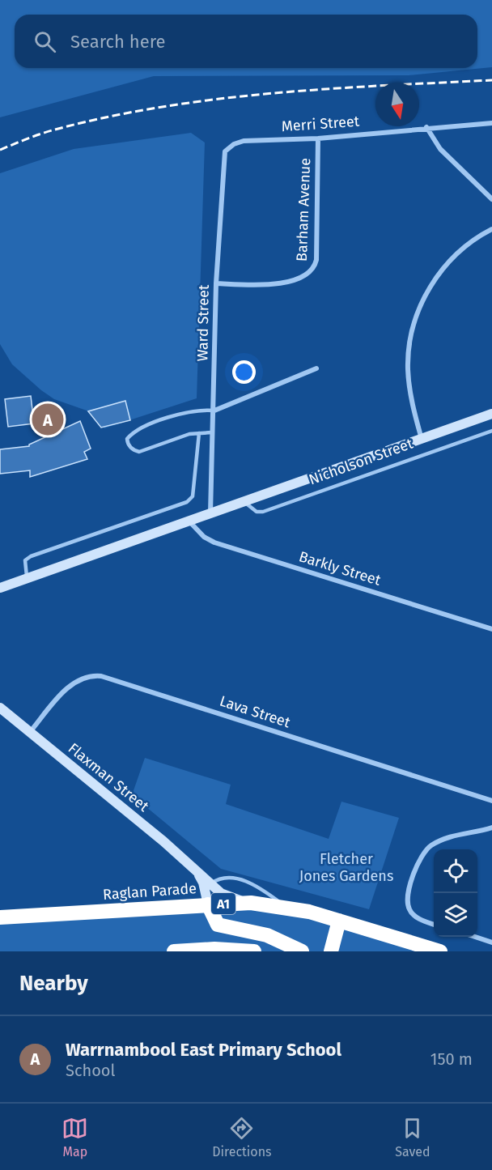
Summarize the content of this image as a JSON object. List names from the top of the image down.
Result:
{
  "streets": {
    "highway": ["Raglan Parade", "A1"],
    "street": [
      "Merri Street",
      "Barham Avenue",
      "Ward Street",
      "Nicholson Street",
      "Barkly Street",
      "Lava Street",
      "Flaxman Street"
    ]
  },
  "crossings": [
    ["Merri Street", "Barham Avenue"],
    ["Merri Street", "Ward Street"],
    ["Barham Avenue", "Ward Street"],
    ["Ward Street", "Nicholson Street"],
    ["Nicholson Street", "Barkly Street"],
    ["Lava Street", "Flaxman Street"],
    ["Flaxman Street", "Raglan Parade"]
  ],
  "parks": ["Fletcher Jones Gardens"],
  "north": "bottom",
  "page": {
    "search": "Search here",
    "pins": "A",
    "heading": "Nearby",
    "list": [
      {
        "mark": "A",
        "name": "Warrnambool East Primary School",
        "note": "School",
        "value": "150 m"
      }
    ],
    "nav": ["Map", "Directions", "Saved"]
  }
}
